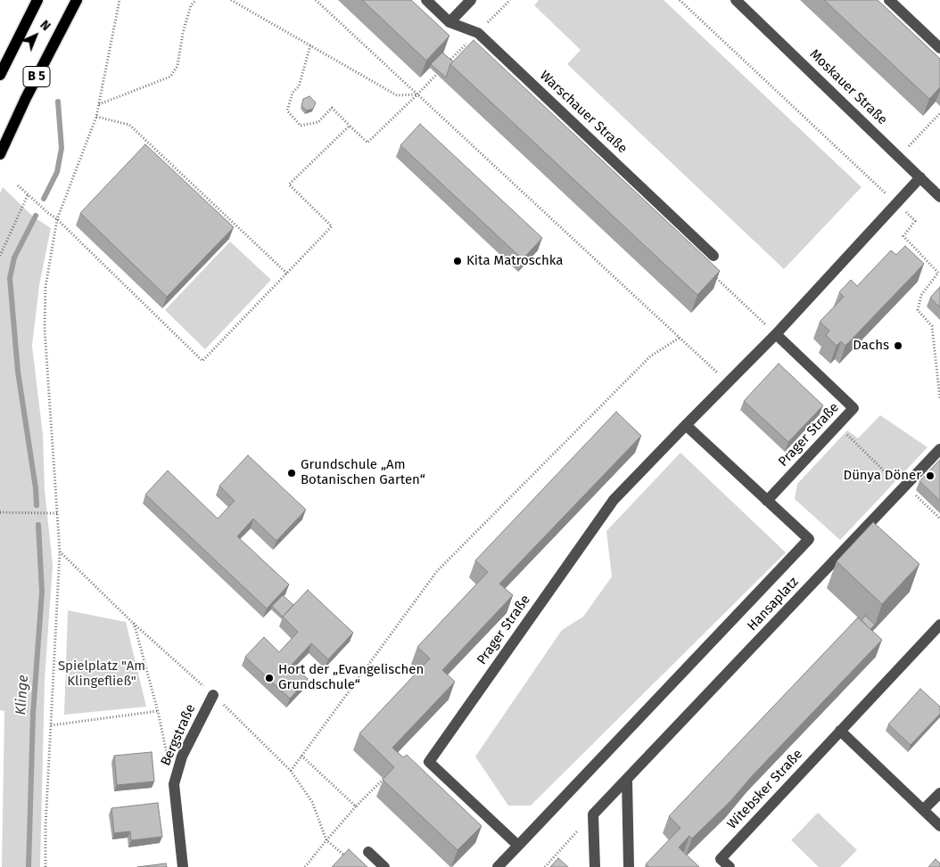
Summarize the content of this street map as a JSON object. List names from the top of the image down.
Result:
{
  "streets": {
    "main road": ["B 5"],
    "street": [
      "Moskauer Straße",
      "Warschauer Straße",
      "Prager Straße",
      "Hansaplatz",
      "Bergstraße",
      "Witebsker Straße"
    ]
  },
  "crossings": [
    ["Moskauer Straße", "Prager Straße"]
  ],
  "water": ["Klinge"],
  "parks": ["Spielplatz \"Am Klingefließ\""],
  "places": [
    "Kita Matroschka",
    "Dachs",
    "Grundschule „Am Botanischen Garten“",
    "Dünya Döner",
    "Hort der „Evangelischen Grundschule“"
  ],
  "north": "top right"
}
